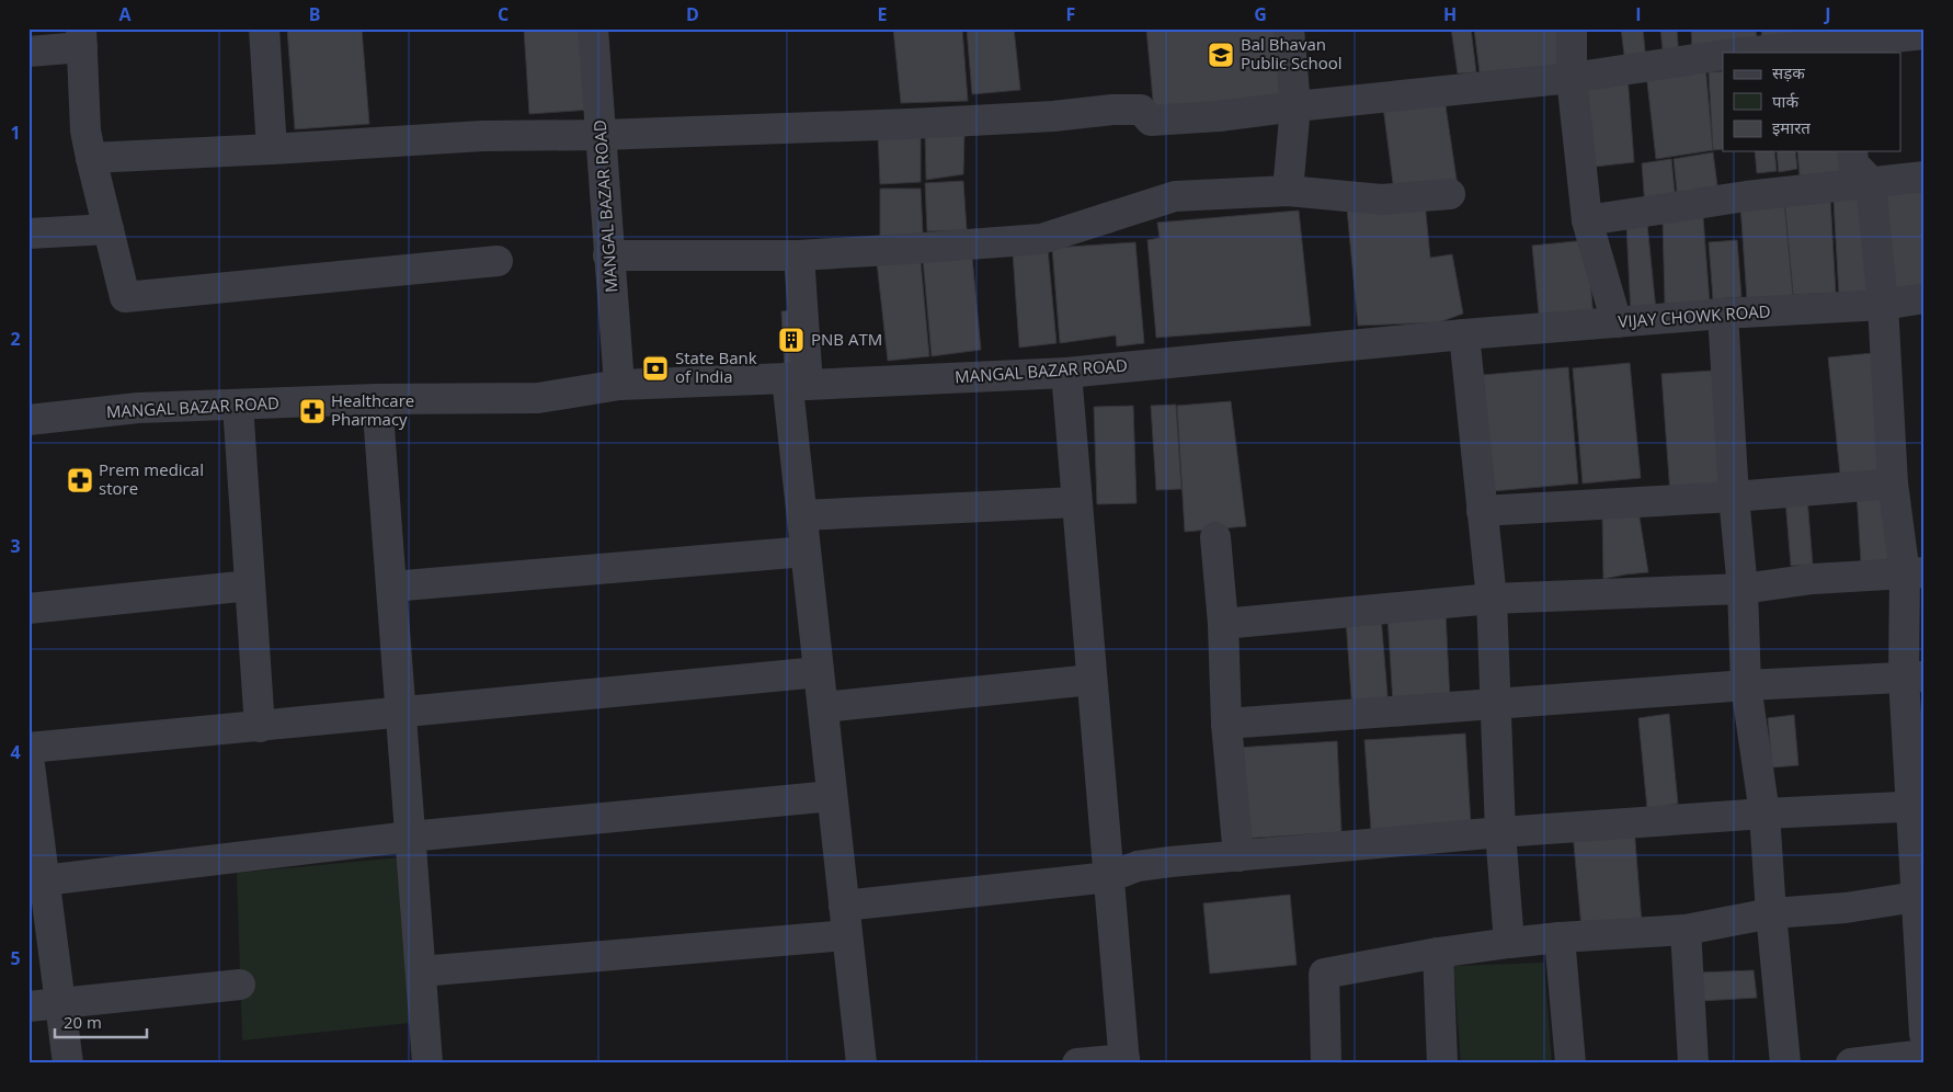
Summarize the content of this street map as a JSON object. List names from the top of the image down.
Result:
{
  "streets": {
    "street": ["MANGAL BAZAR ROAD", "VIJAY CHOWK ROAD"]
  },
  "crossings": [
    ["MANGAL BAZAR ROAD", "VIJAY CHOWK ROAD"]
  ],
  "places": {
    "school or university": ["Bal Bhavan Public School"],
    "building": ["PNB ATM"],
    "bank": ["State Bank of India"],
    "pharmacy": ["Healthcare Pharmacy", "Prem medical store"]
  },
  "legend": ["सड़क", "पार्क", "इमारत"],
  "scale_bar": "20 m",
  "grid": {
    "columns": [
      "A",
      "B",
      "C",
      "D",
      "E",
      "F",
      "G",
      "H",
      "I",
      "J"
    ],
    "rows": [
      "1",
      "2",
      "3",
      "4",
      "5"
    ]
  }
}
